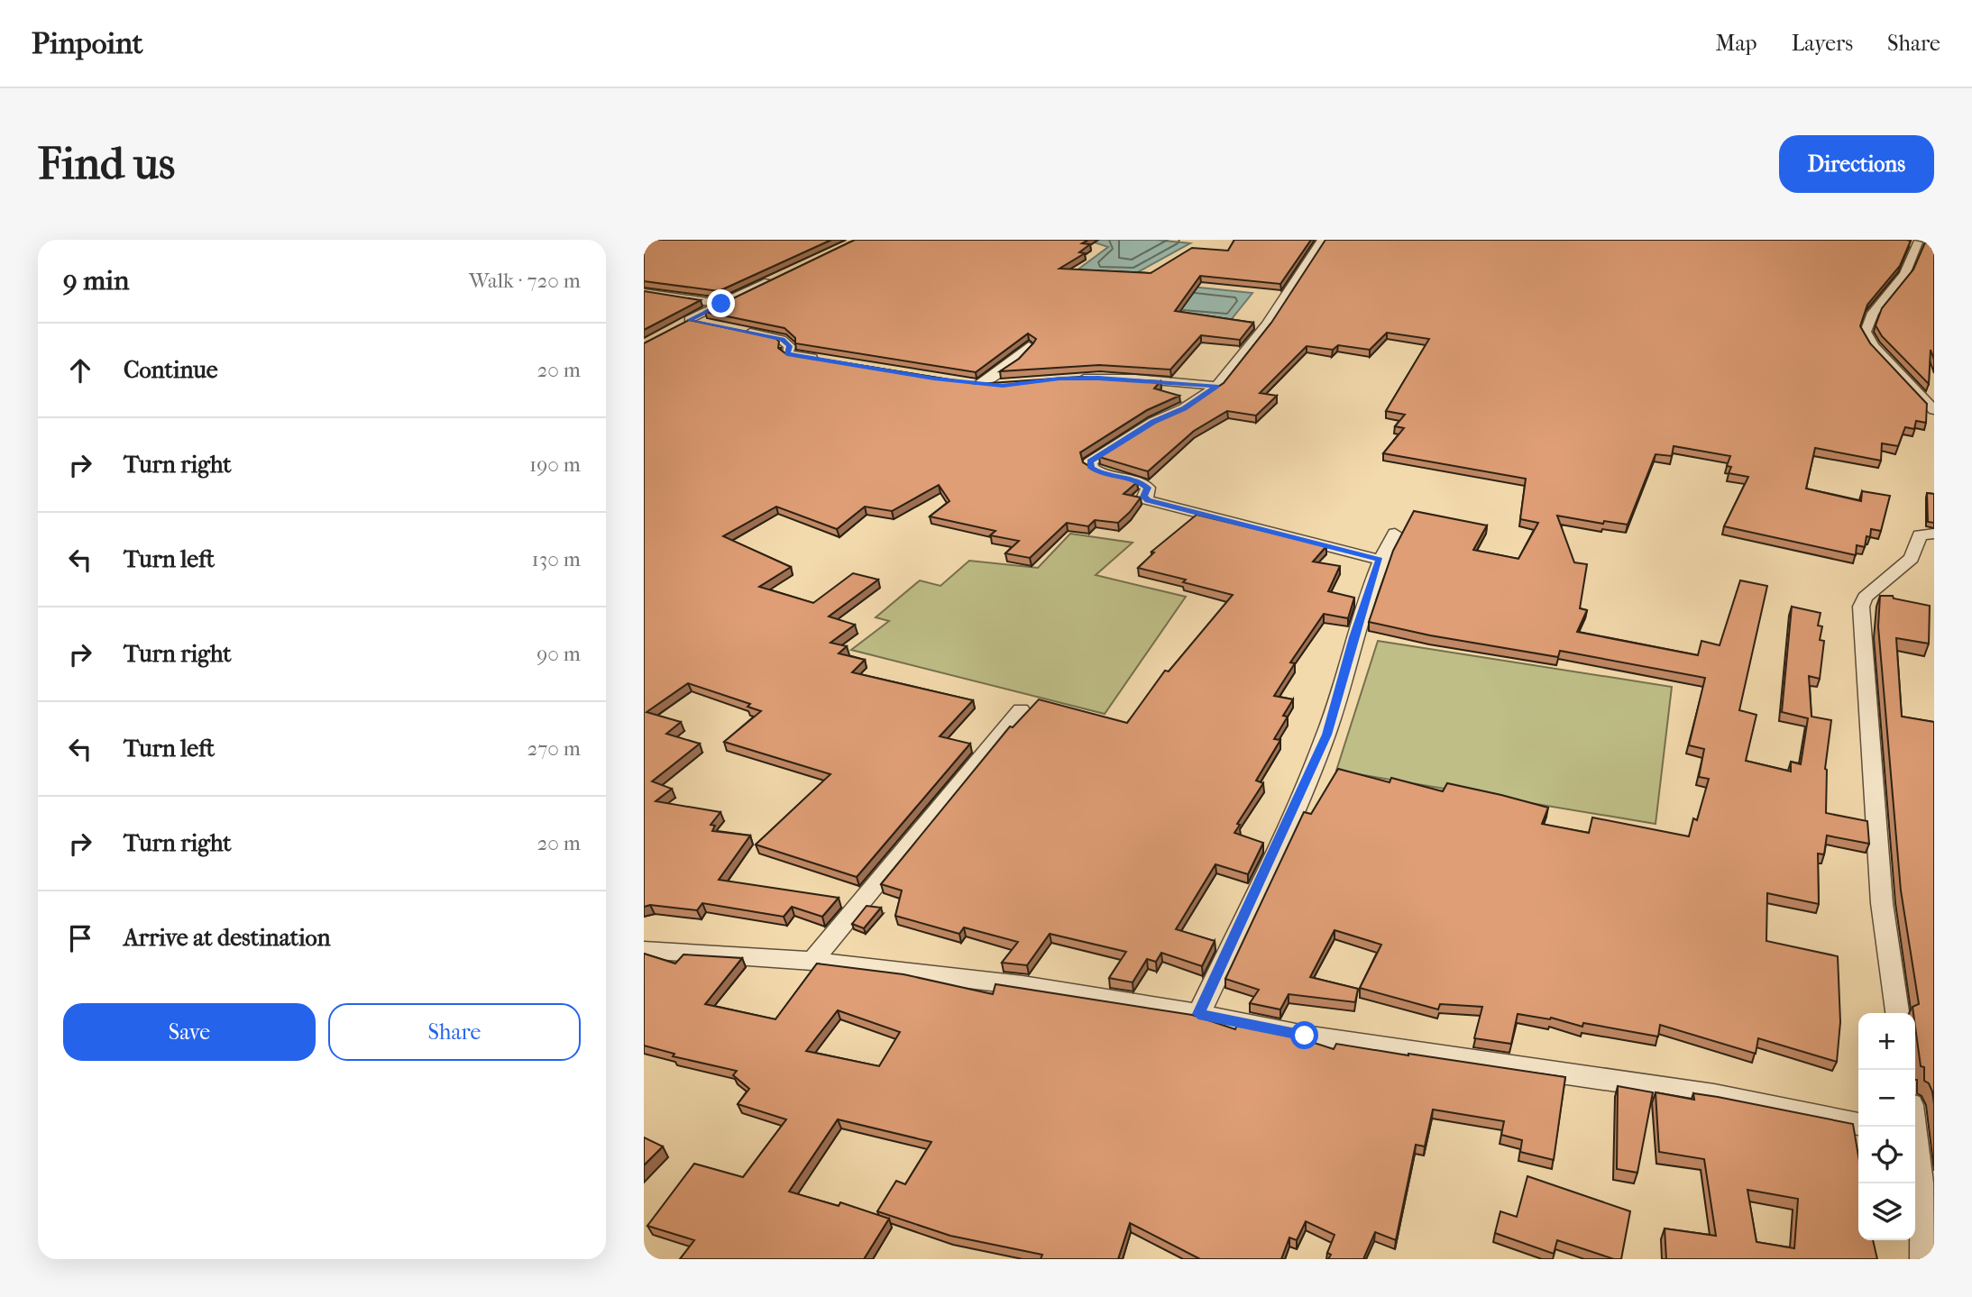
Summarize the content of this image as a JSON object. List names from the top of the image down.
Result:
{
  "page": {
    "header": "Pinpoint",
    "nav": ["Map", "Layers", "Share"],
    "buttons": [
      "Directions",
      ["Save", "Share"]
    ],
    "title": "Find us",
    "heading": ["9 min", "Walk · 720 m"],
    "list": [
      ["Continue", "20 m"],
      ["Turn right", "190 m"],
      ["Turn left", "130 m"],
      ["Turn right", "90 m"],
      ["Turn left", "270 m"],
      ["Turn right", "20 m"],
      "Arrive at destination"
    ],
    "map_buttons": ["+", "−"]
  }
}
